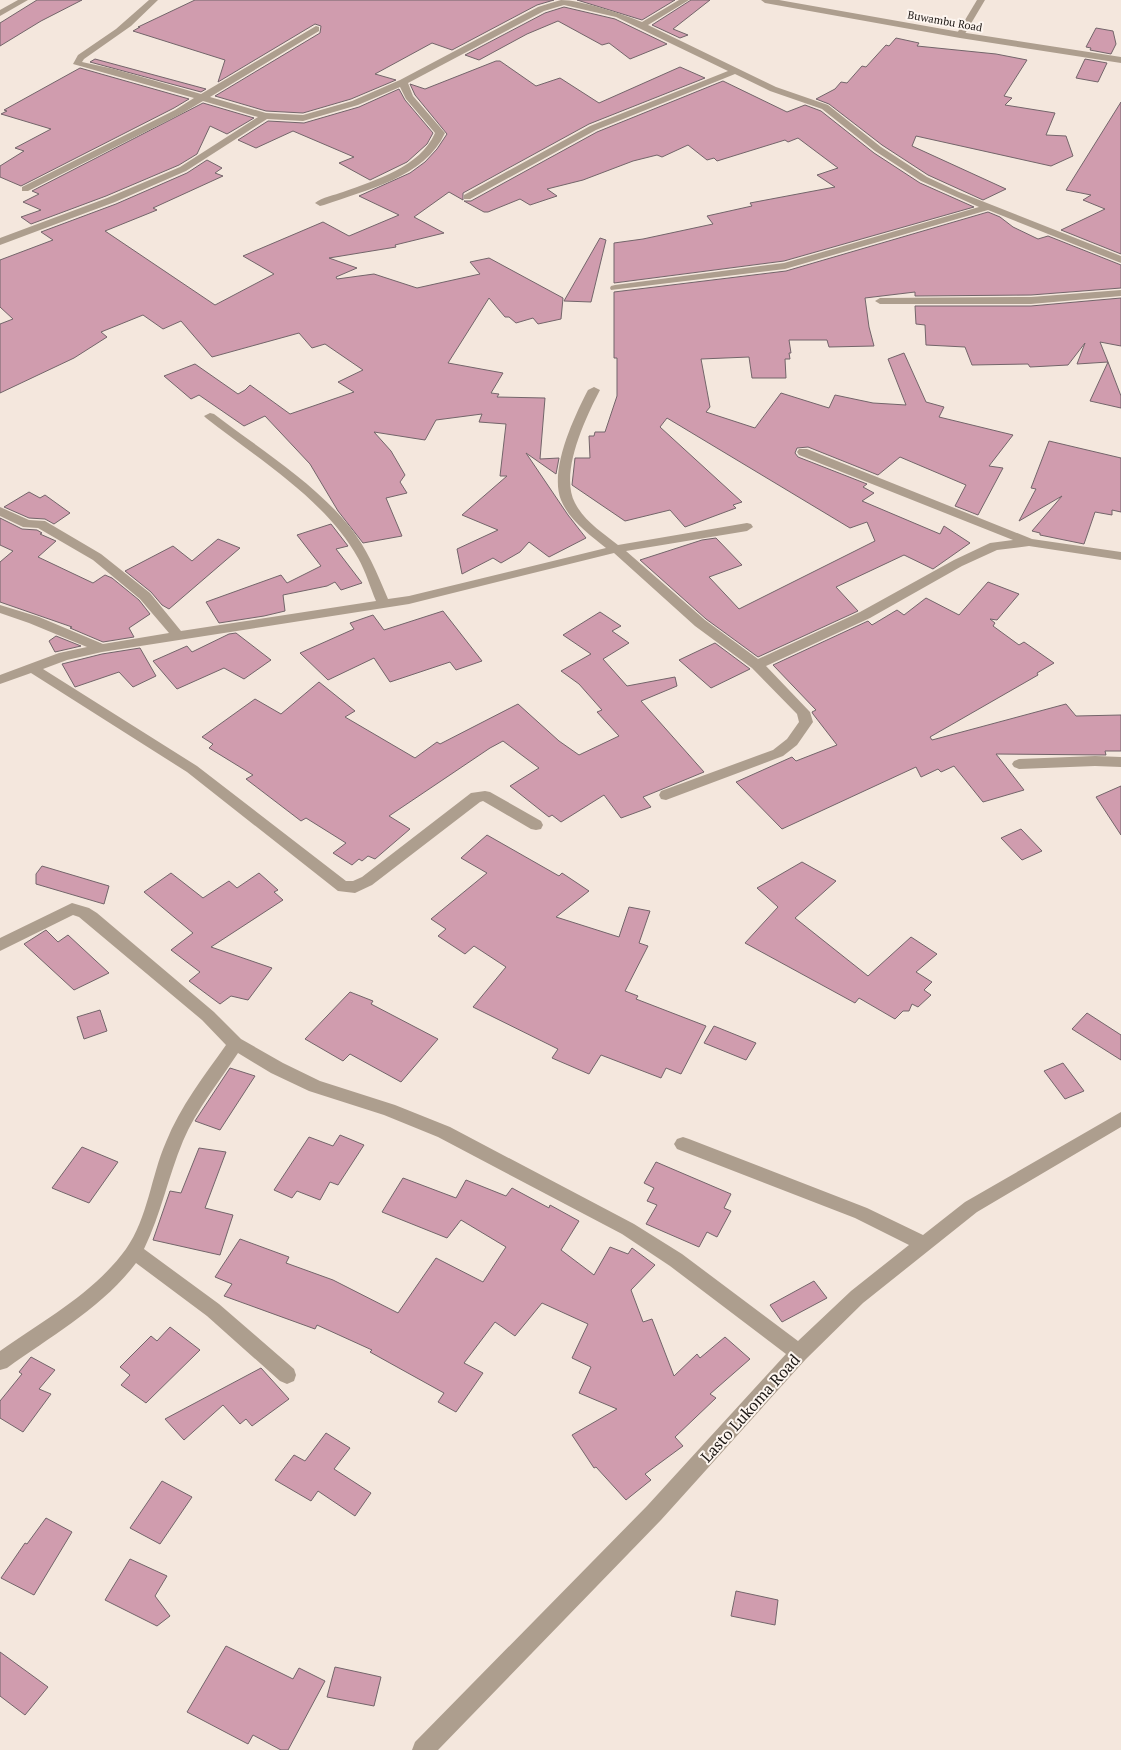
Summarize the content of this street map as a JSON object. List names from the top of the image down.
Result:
{
  "streets": {
    "street": ["Buwambu Road", "Lasto Lukoma Road"]
  }
}
